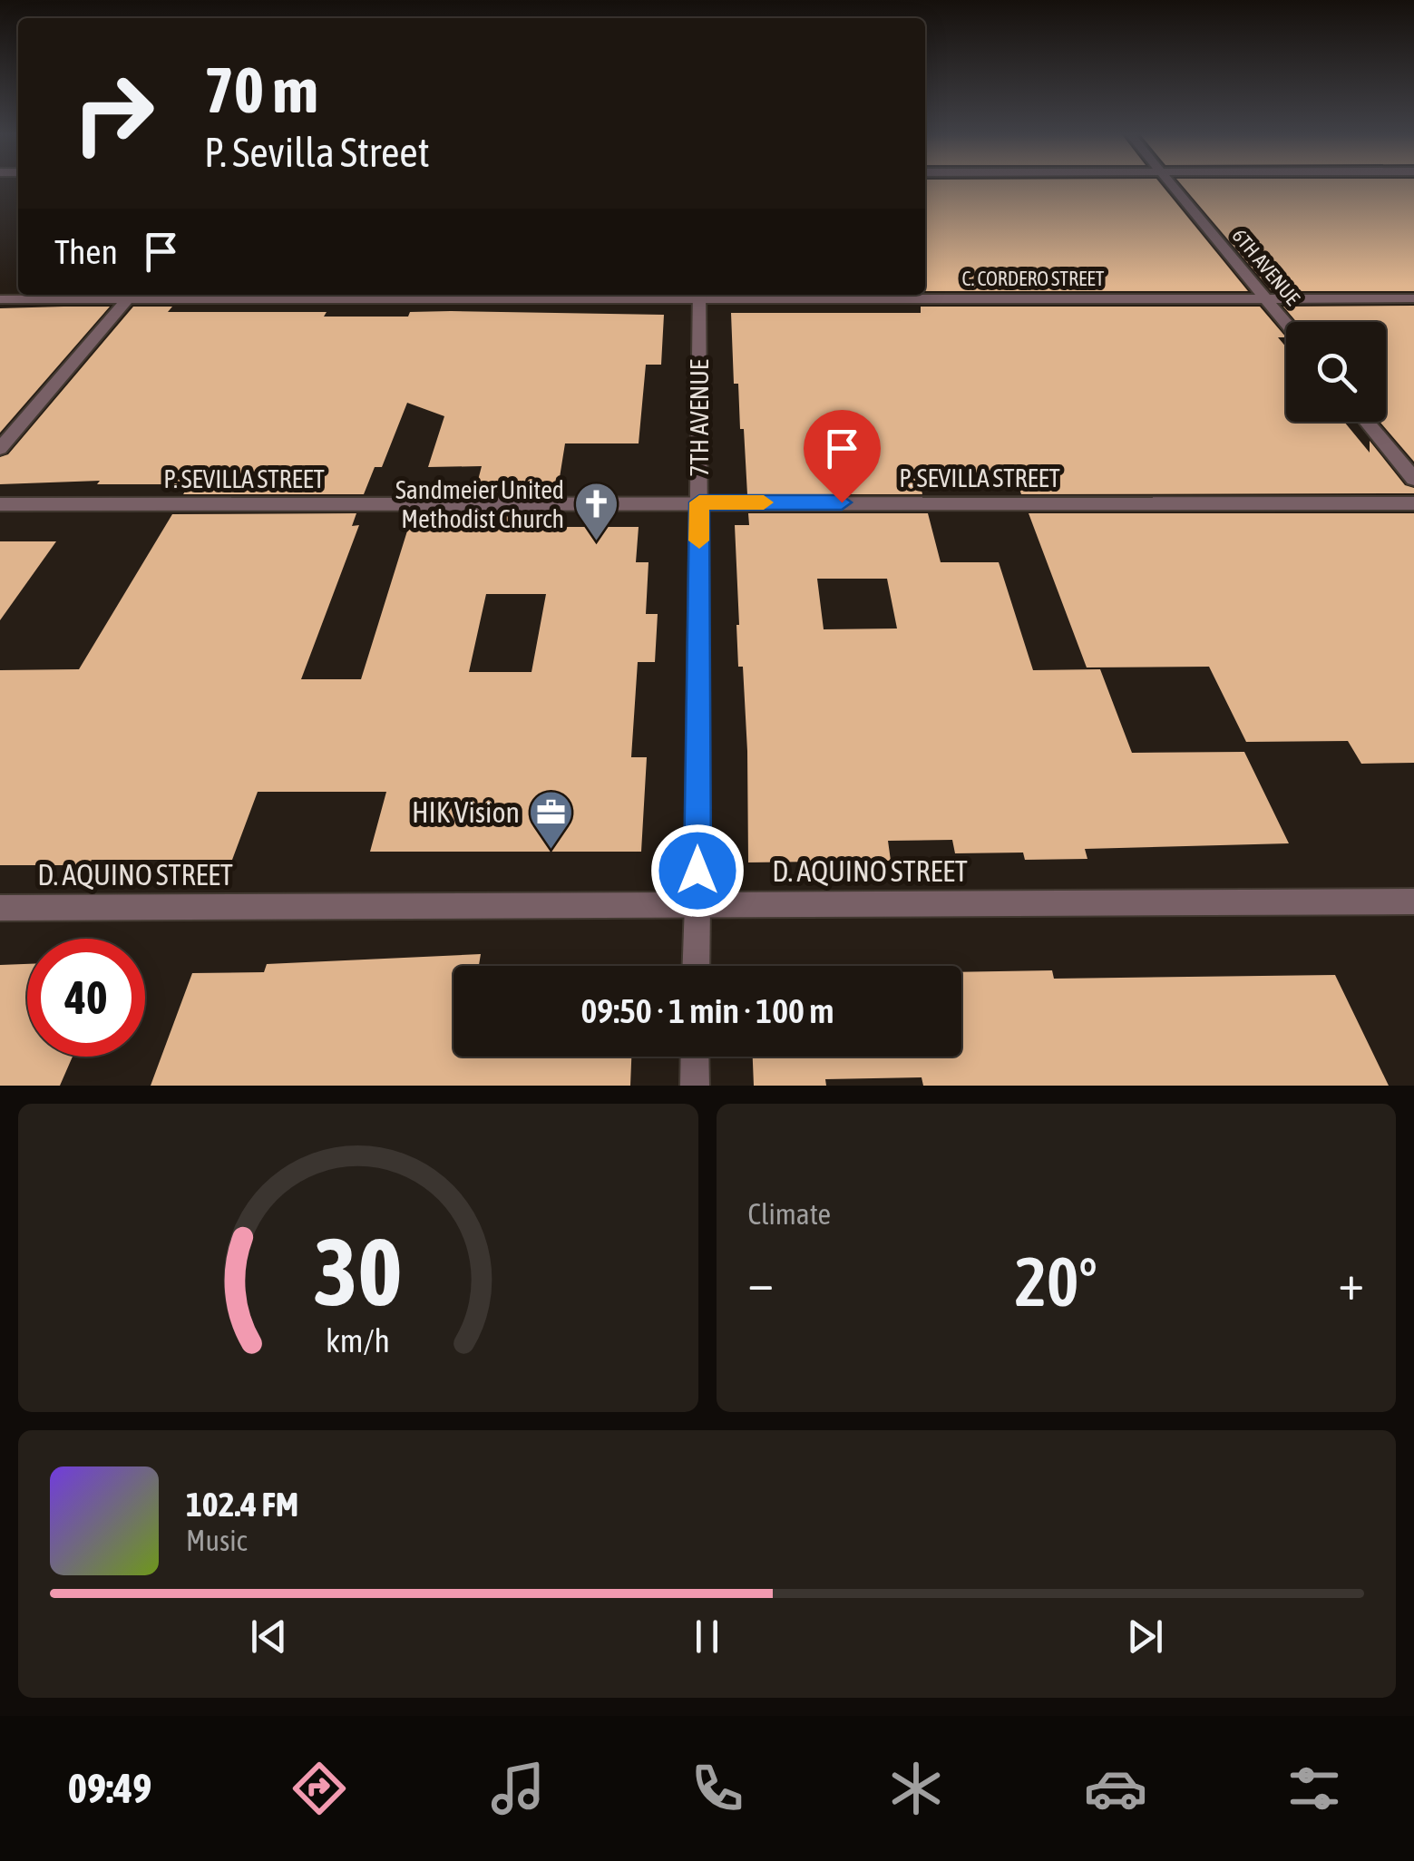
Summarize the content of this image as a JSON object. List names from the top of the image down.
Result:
{
  "streets": {
    "street": [
      "6TH AVENUE",
      "C. CORDERO STREET",
      "7TH AVENUE",
      "P. SEVILLA STREET",
      "D. AQUINO STREET"
    ]
  },
  "crossings": [
    ["6TH AVENUE", "C. CORDERO STREET"],
    ["C. CORDERO STREET", "7TH AVENUE"],
    ["7TH AVENUE", "P. SEVILLA STREET"],
    ["7TH AVENUE", "D. AQUINO STREET"]
  ],
  "places": {
    "church": ["Sandmeier United Methodist Church"],
    "office": ["HIK Vision"]
  },
  "page": {
    "turn": ["70 m", "P. Sevilla Street"],
    "then": "Then",
    "limit": "40",
    "trip": "09:50 · 1 min · 100 m",
    "tile": "Climate",
    "heat": ["−", "20°", "+"],
    "song": ["102.4 FM", "Music"],
    "tabs": "09:49",
    "gauge": ["30", "km/h"]
  }
}
